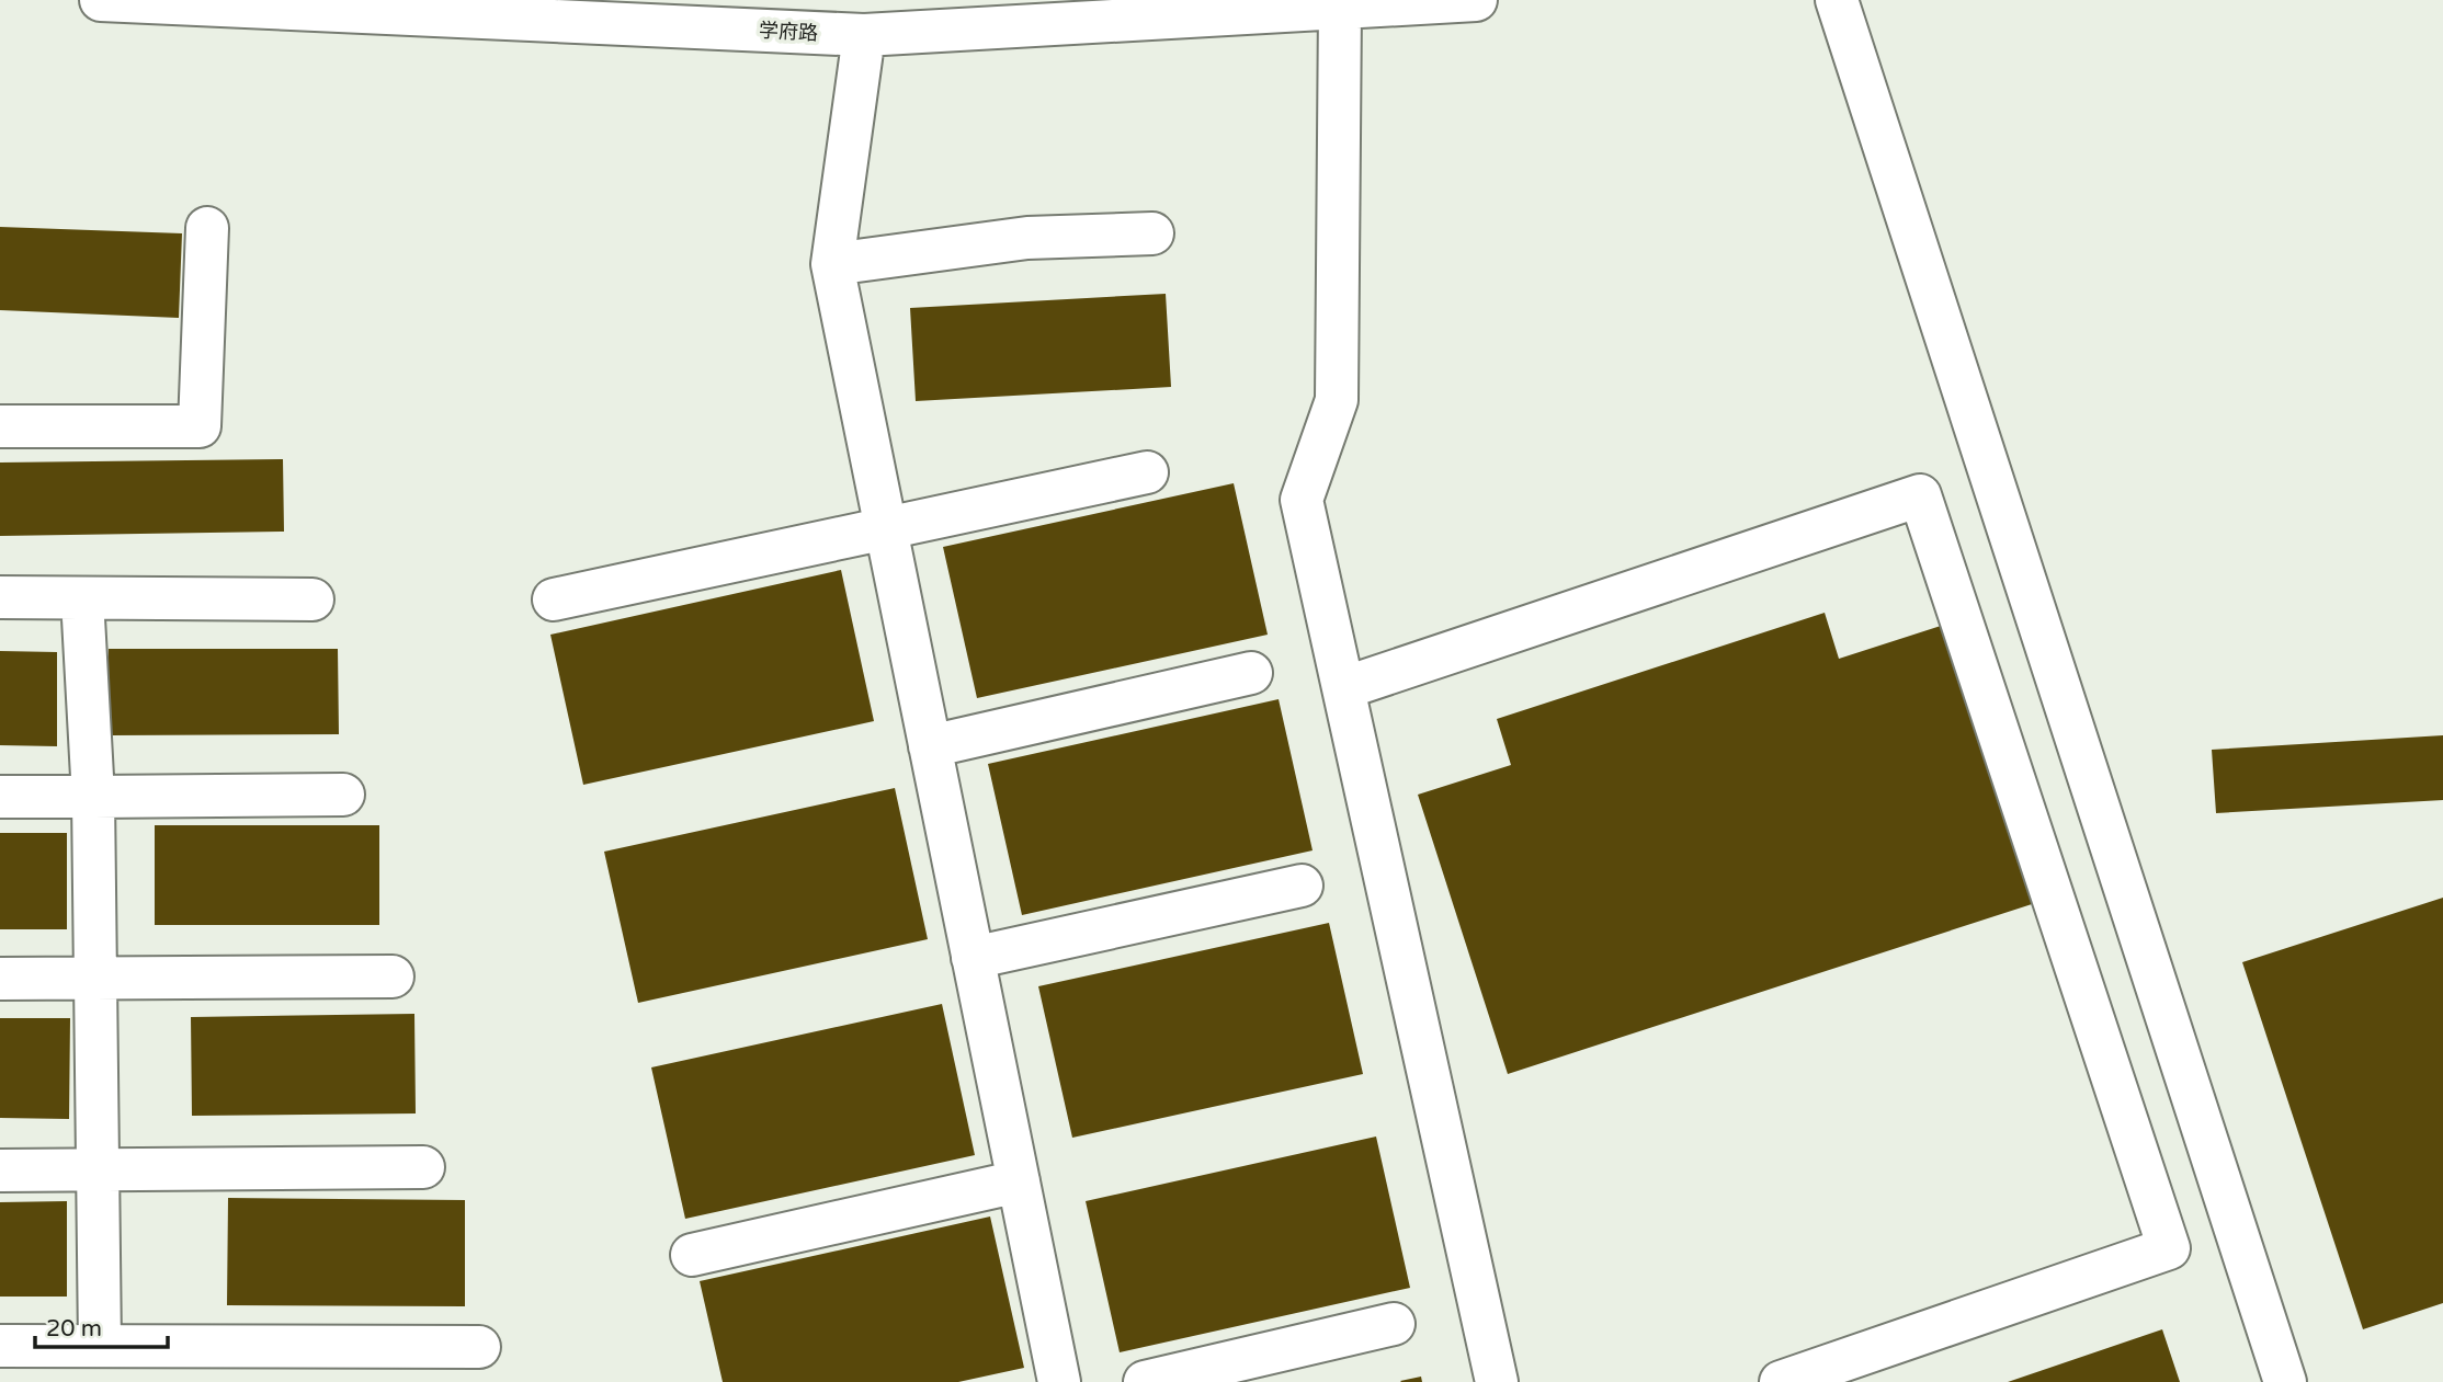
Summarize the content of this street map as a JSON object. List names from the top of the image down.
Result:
{
  "streets": {
    "street": ["学府路"]
  },
  "scale_bar": "20 m"
}
